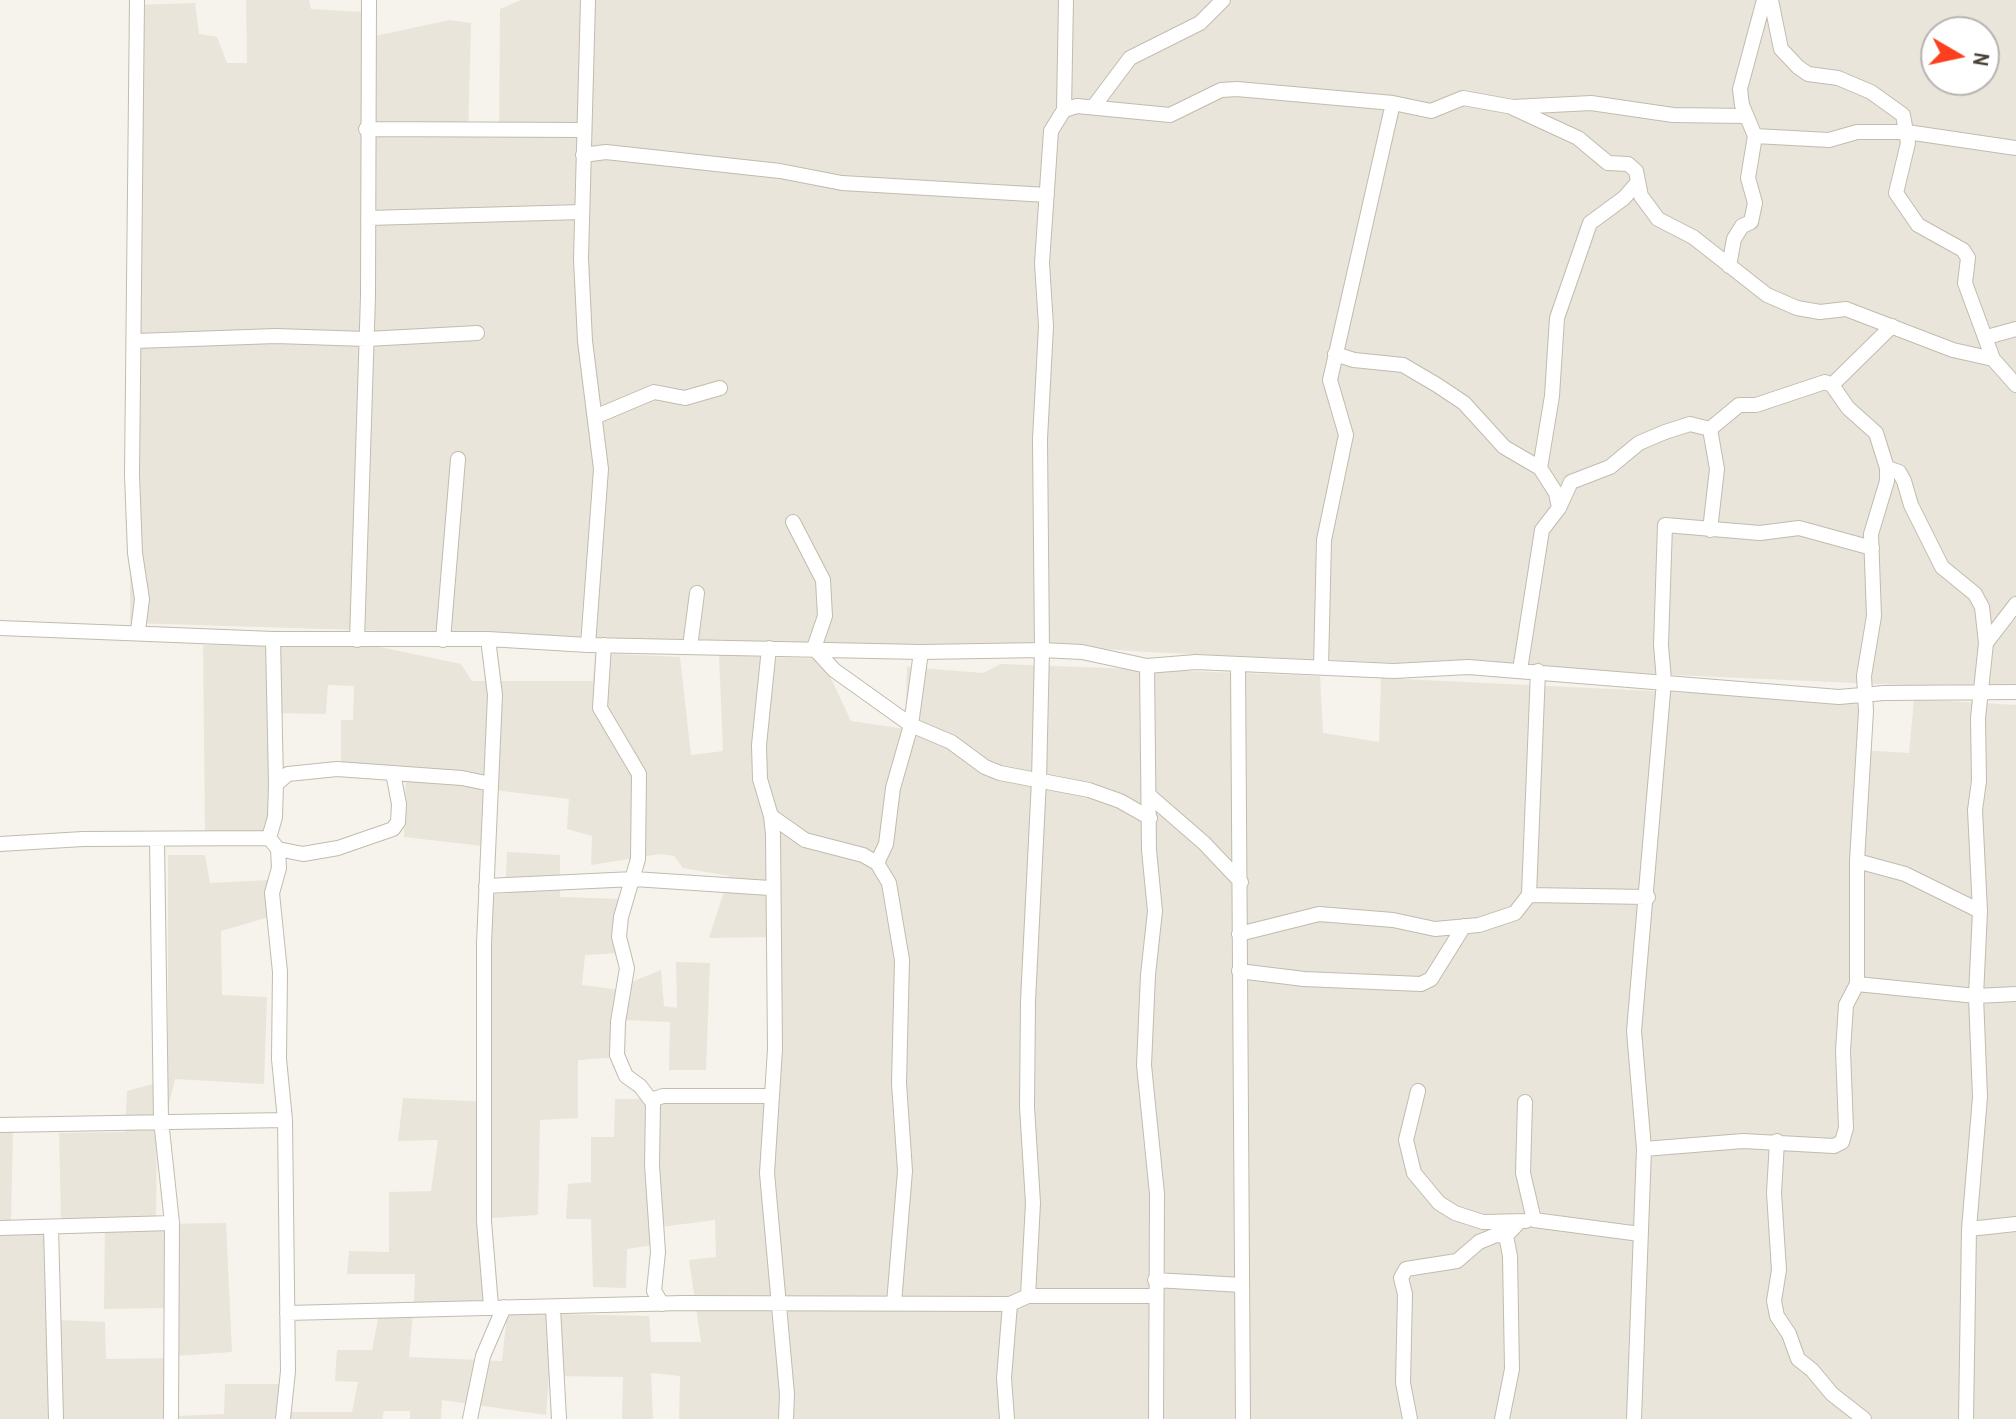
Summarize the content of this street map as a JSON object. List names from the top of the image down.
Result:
{
  "north": "right"
}
